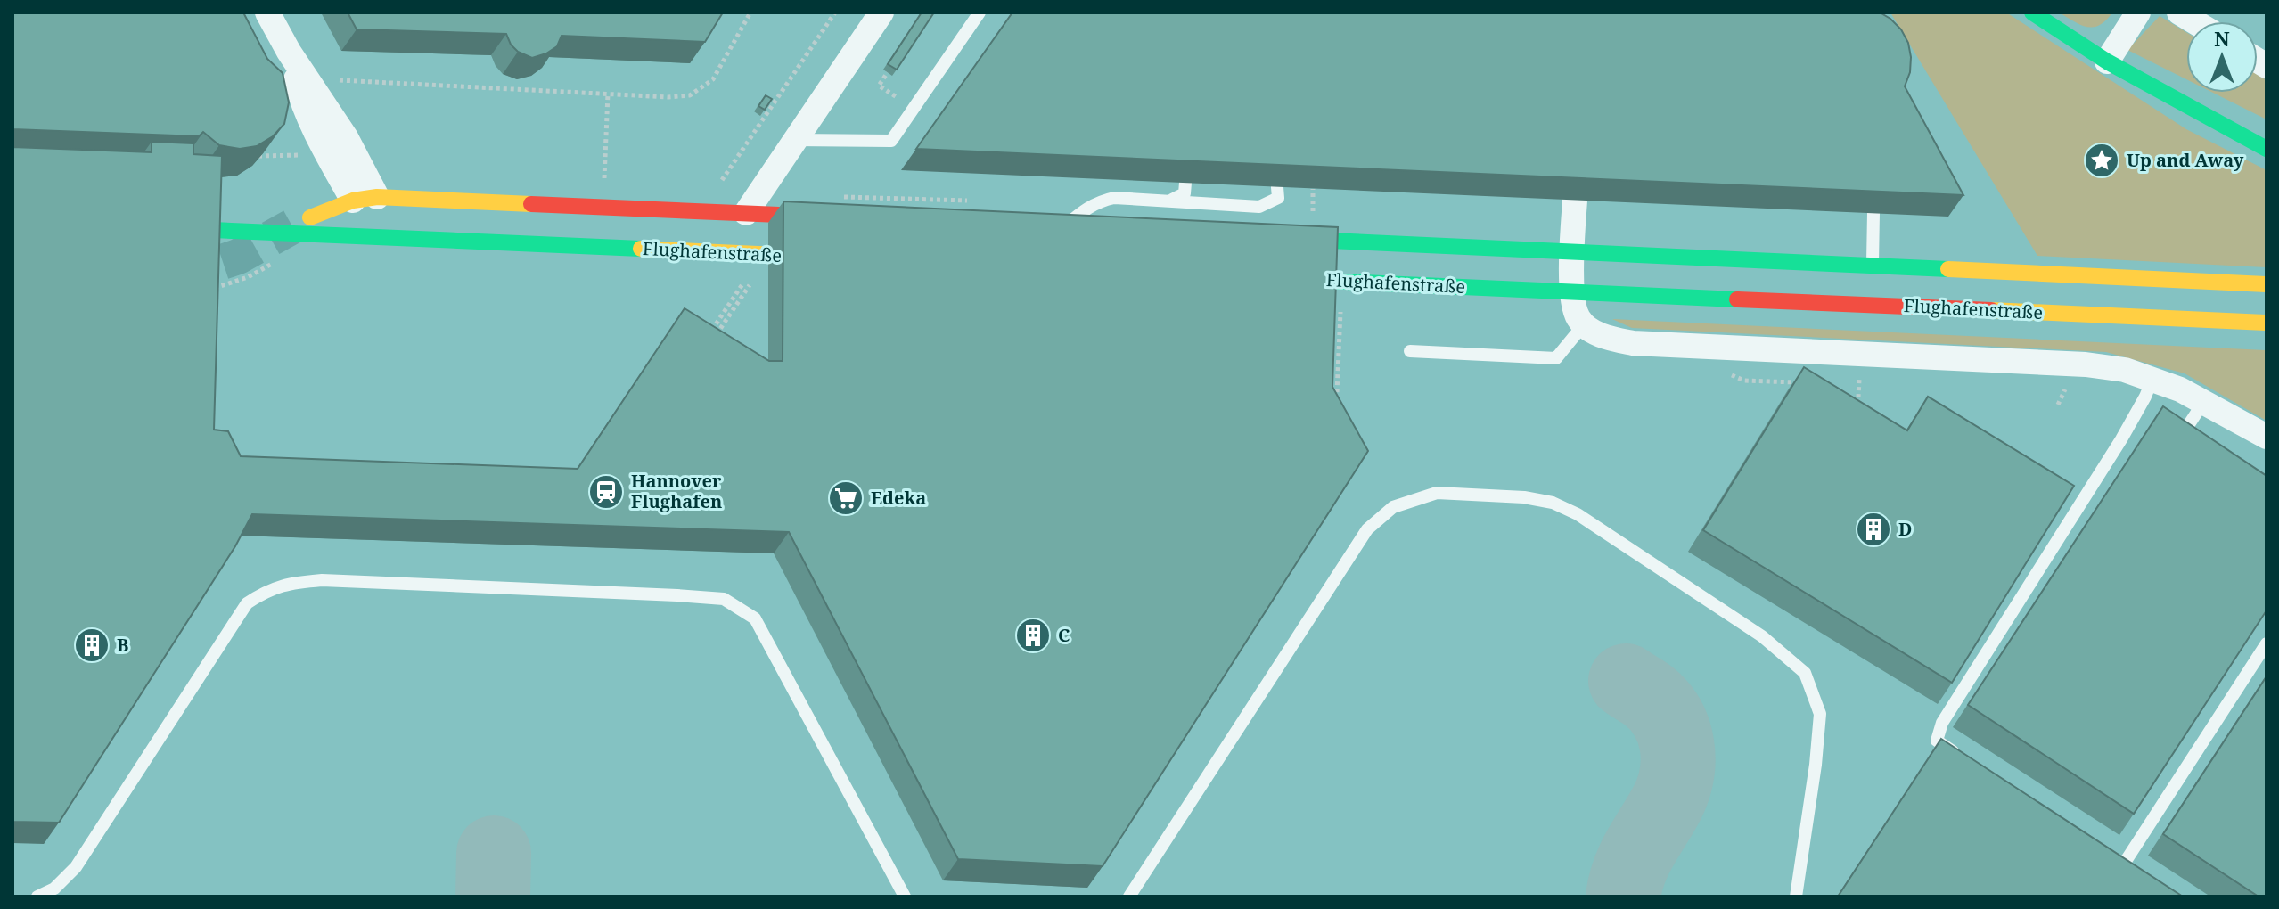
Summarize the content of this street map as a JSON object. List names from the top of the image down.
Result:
{
  "streets": {
    "main road": ["Flughafenstraße"]
  },
  "places": {
    "place": ["Up and Away"],
    "station": ["Hannover Flughafen"],
    "supermarket": ["Edeka"],
    "building": ["D", "C", "B"]
  },
  "north": "top"
}
